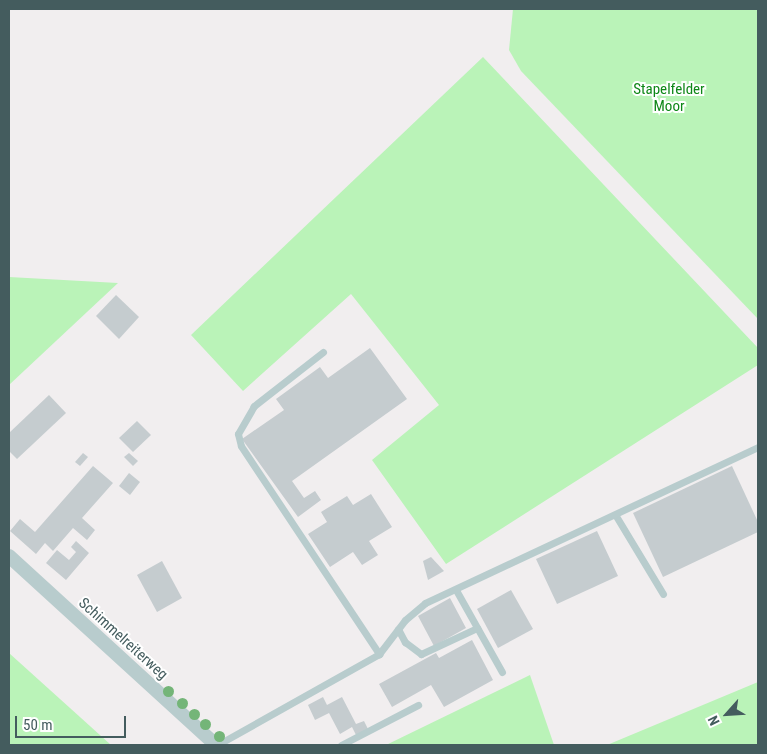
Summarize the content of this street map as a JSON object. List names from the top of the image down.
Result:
{
  "streets": {
    "street": ["Schimmelreiterweg"]
  },
  "parks": ["Stapelfelder Moor"],
  "scale_bar": "50 m",
  "north": "bottom left"
}
